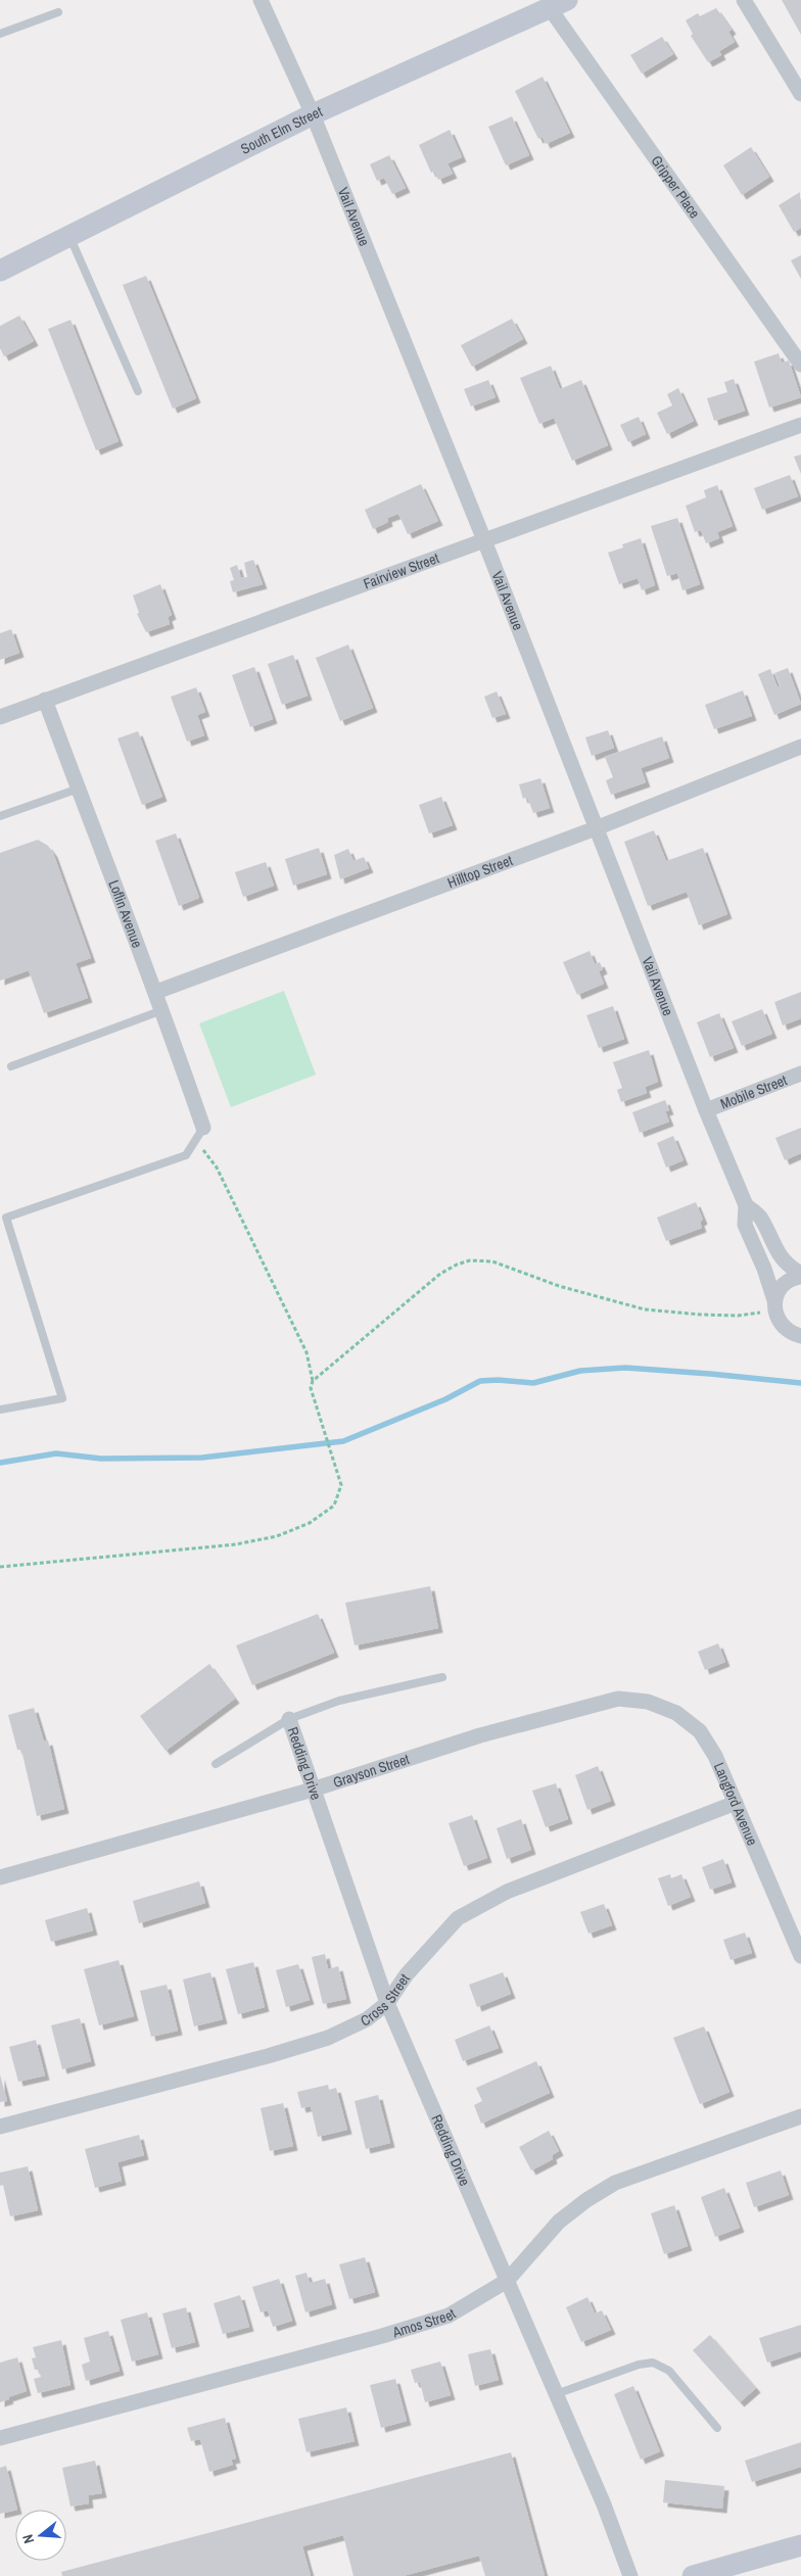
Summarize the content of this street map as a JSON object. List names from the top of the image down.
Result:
{
  "streets": {
    "street": [
      "South Elm Street",
      "Gripper Place",
      "Vail Avenue",
      "Fairview Street",
      "Hilltop Street",
      "Loflin Avenue",
      "Mobile Street",
      "Redding Drive",
      "Grayson Street",
      "Langford Avenue",
      "Cross Street",
      "Amos Street"
    ]
  },
  "crossings": [
    ["South Elm Street", "Gripper Place"],
    ["South Elm Street", "Vail Avenue"],
    ["Vail Avenue", "Fairview Street"],
    ["Vail Avenue", "Hilltop Street"],
    ["Vail Avenue", "Mobile Street"],
    ["Fairview Street", "Loflin Avenue"],
    ["Hilltop Street", "Loflin Avenue"],
    ["Redding Drive", "Grayson Street"],
    ["Redding Drive", "Cross Street"],
    ["Redding Drive", "Amos Street"],
    ["Grayson Street", "Langford Avenue"],
    ["Langford Avenue", "Cross Street"]
  ],
  "north": "left"
}
